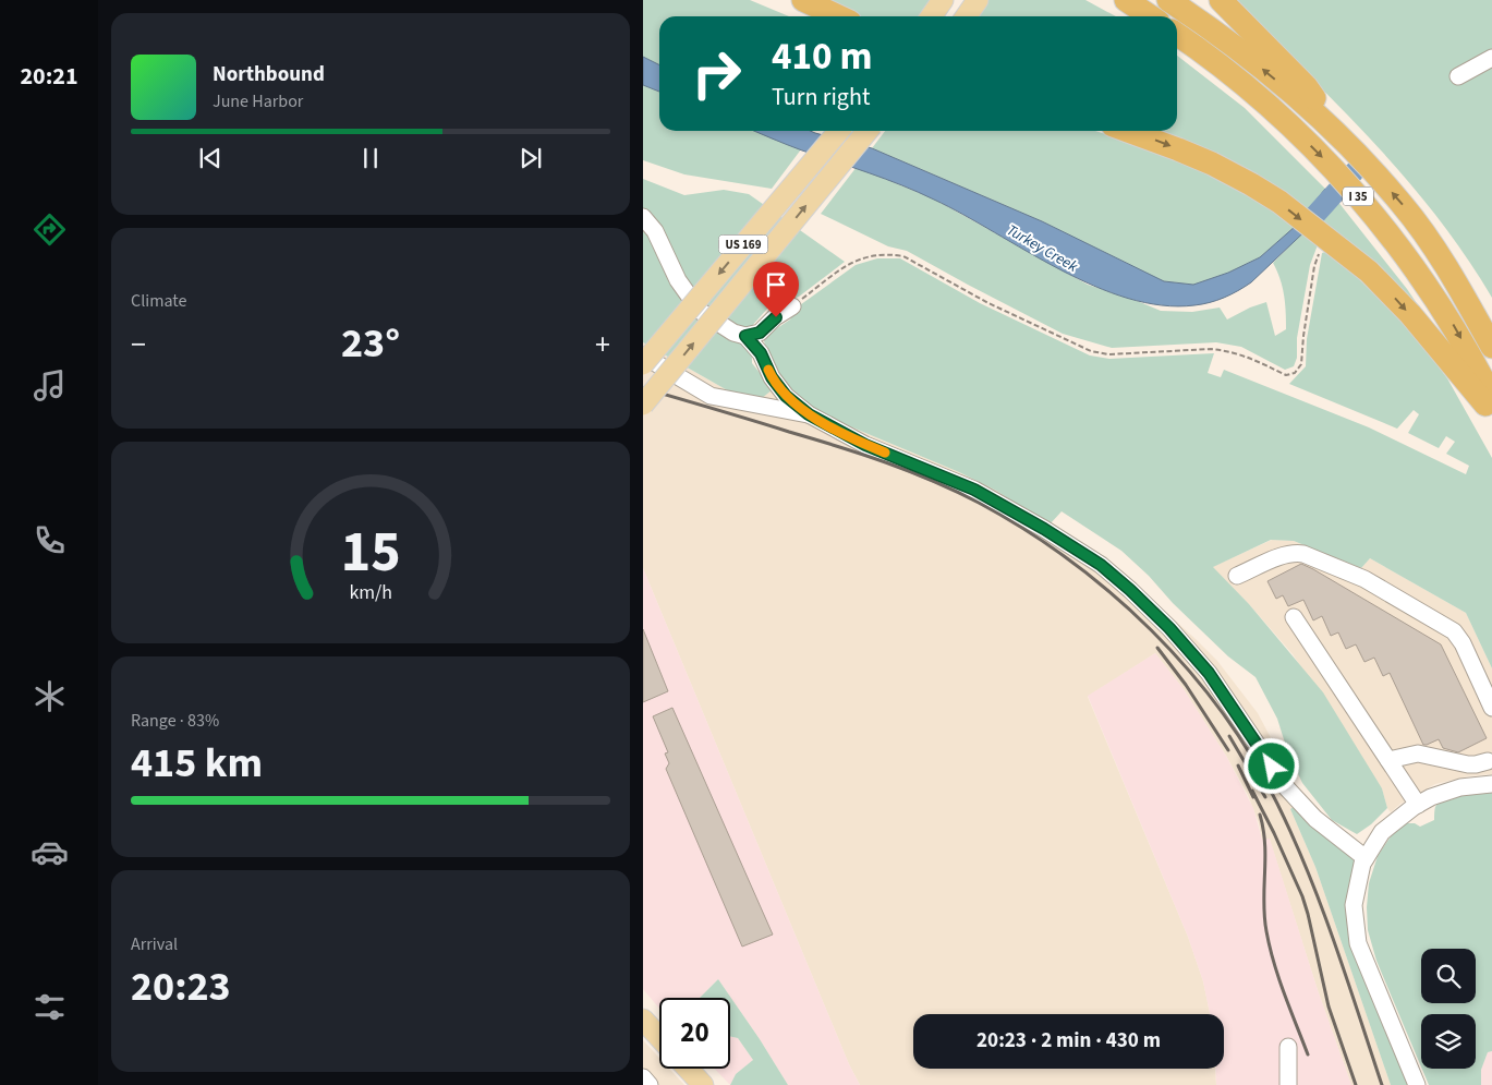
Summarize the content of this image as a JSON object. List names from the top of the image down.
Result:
{
  "streets": {
    "highway": ["I 35"],
    "main road": ["US 169"]
  },
  "water": ["Turkey Creek"],
  "page": {
    "tabs": "20:21",
    "turn": ["410 m", "Turn right"],
    "song": ["Northbound", "June Harbor"],
    "tile": [
      "Climate",
      ["Range · 83%", "415 km"],
      ["Arrival", "20:23"]
    ],
    "heat": ["−", "23°", "+"],
    "limit": "20",
    "trip": "20:23 · 2 min · 430 m",
    "gauge": ["15", "km/h"]
  }
}
